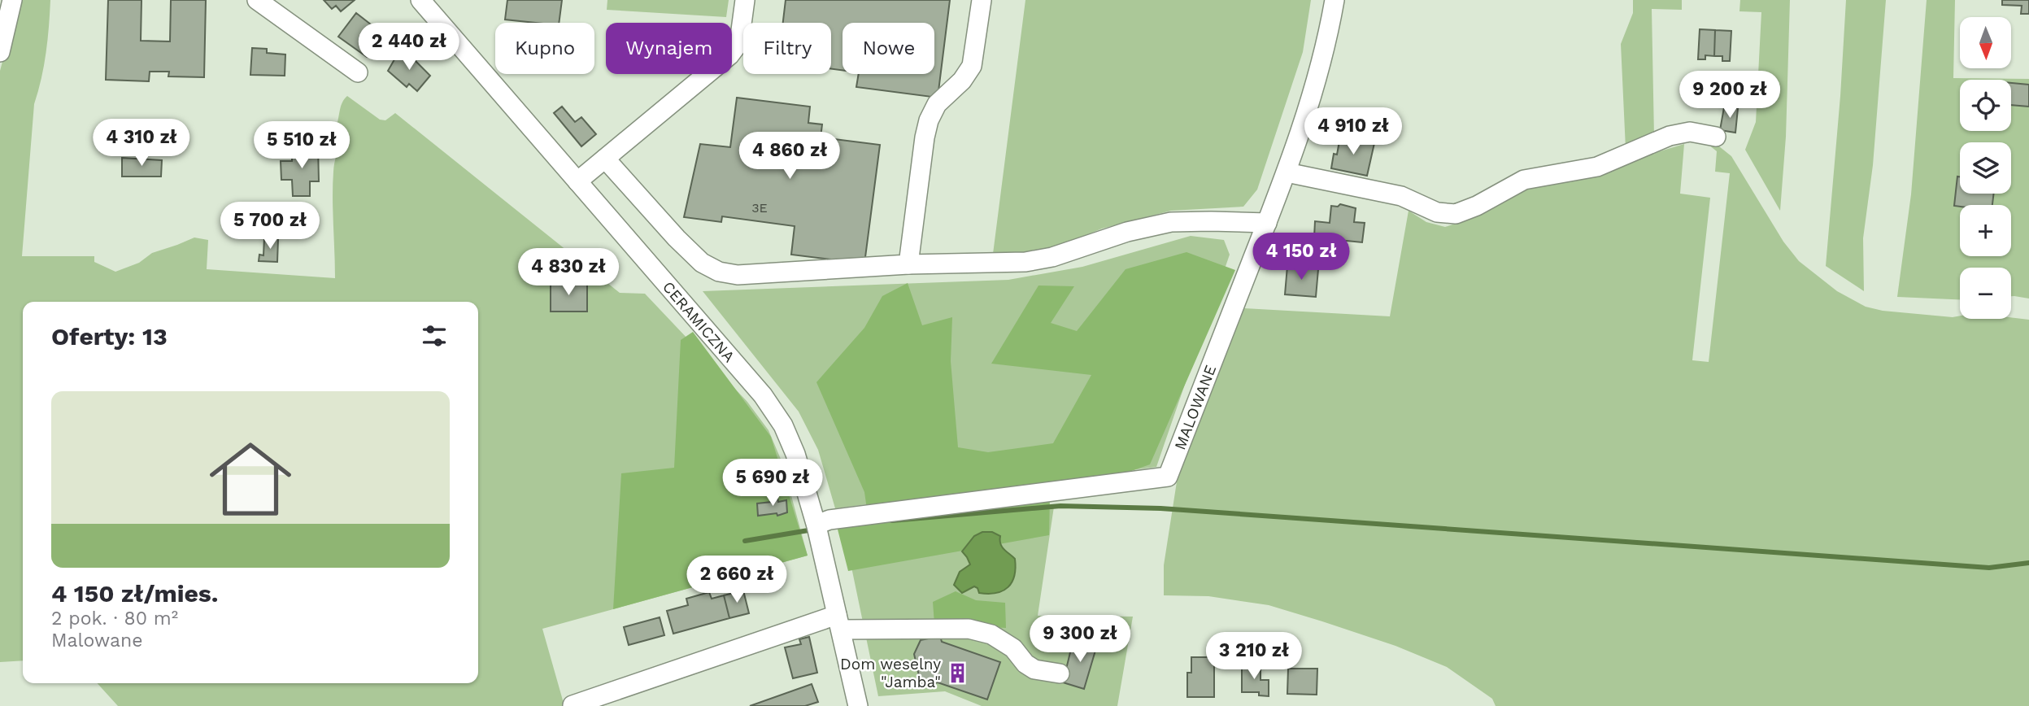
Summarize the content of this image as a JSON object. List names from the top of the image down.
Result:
{
  "streets": {
    "street": ["CERAMICZNA", "MALOWANE"]
  },
  "crossings": [
    ["CERAMICZNA", "MALOWANE"]
  ],
  "places": {
    "building": ["Dom weselny \"Jamba\""]
  },
  "house_numbers": ["3E"],
  "north": "bottom",
  "page": {
    "map_buttons": ["+", "−"],
    "price": [
      "2 440 zł",
      "9 200 zł",
      "4 910 zł",
      "4 310 zł",
      "5 510 zł",
      "4 860 zł",
      "5 700 zł",
      "4 150 zł",
      "4 830 zł",
      "5 690 zł",
      "2 660 zł",
      "9 300 zł",
      "3 210 zł"
    ],
    "chip": [
      "Kupno",
      "Wynajem",
      "Filtry",
      "Nowe"
    ],
    "heading": "Oferty: 13",
    "list": [
      {
        "name": "4 150 zł/mies.",
        "note": "2 pok. · 80 m² · Malowane"
      }
    ]
  }
}
